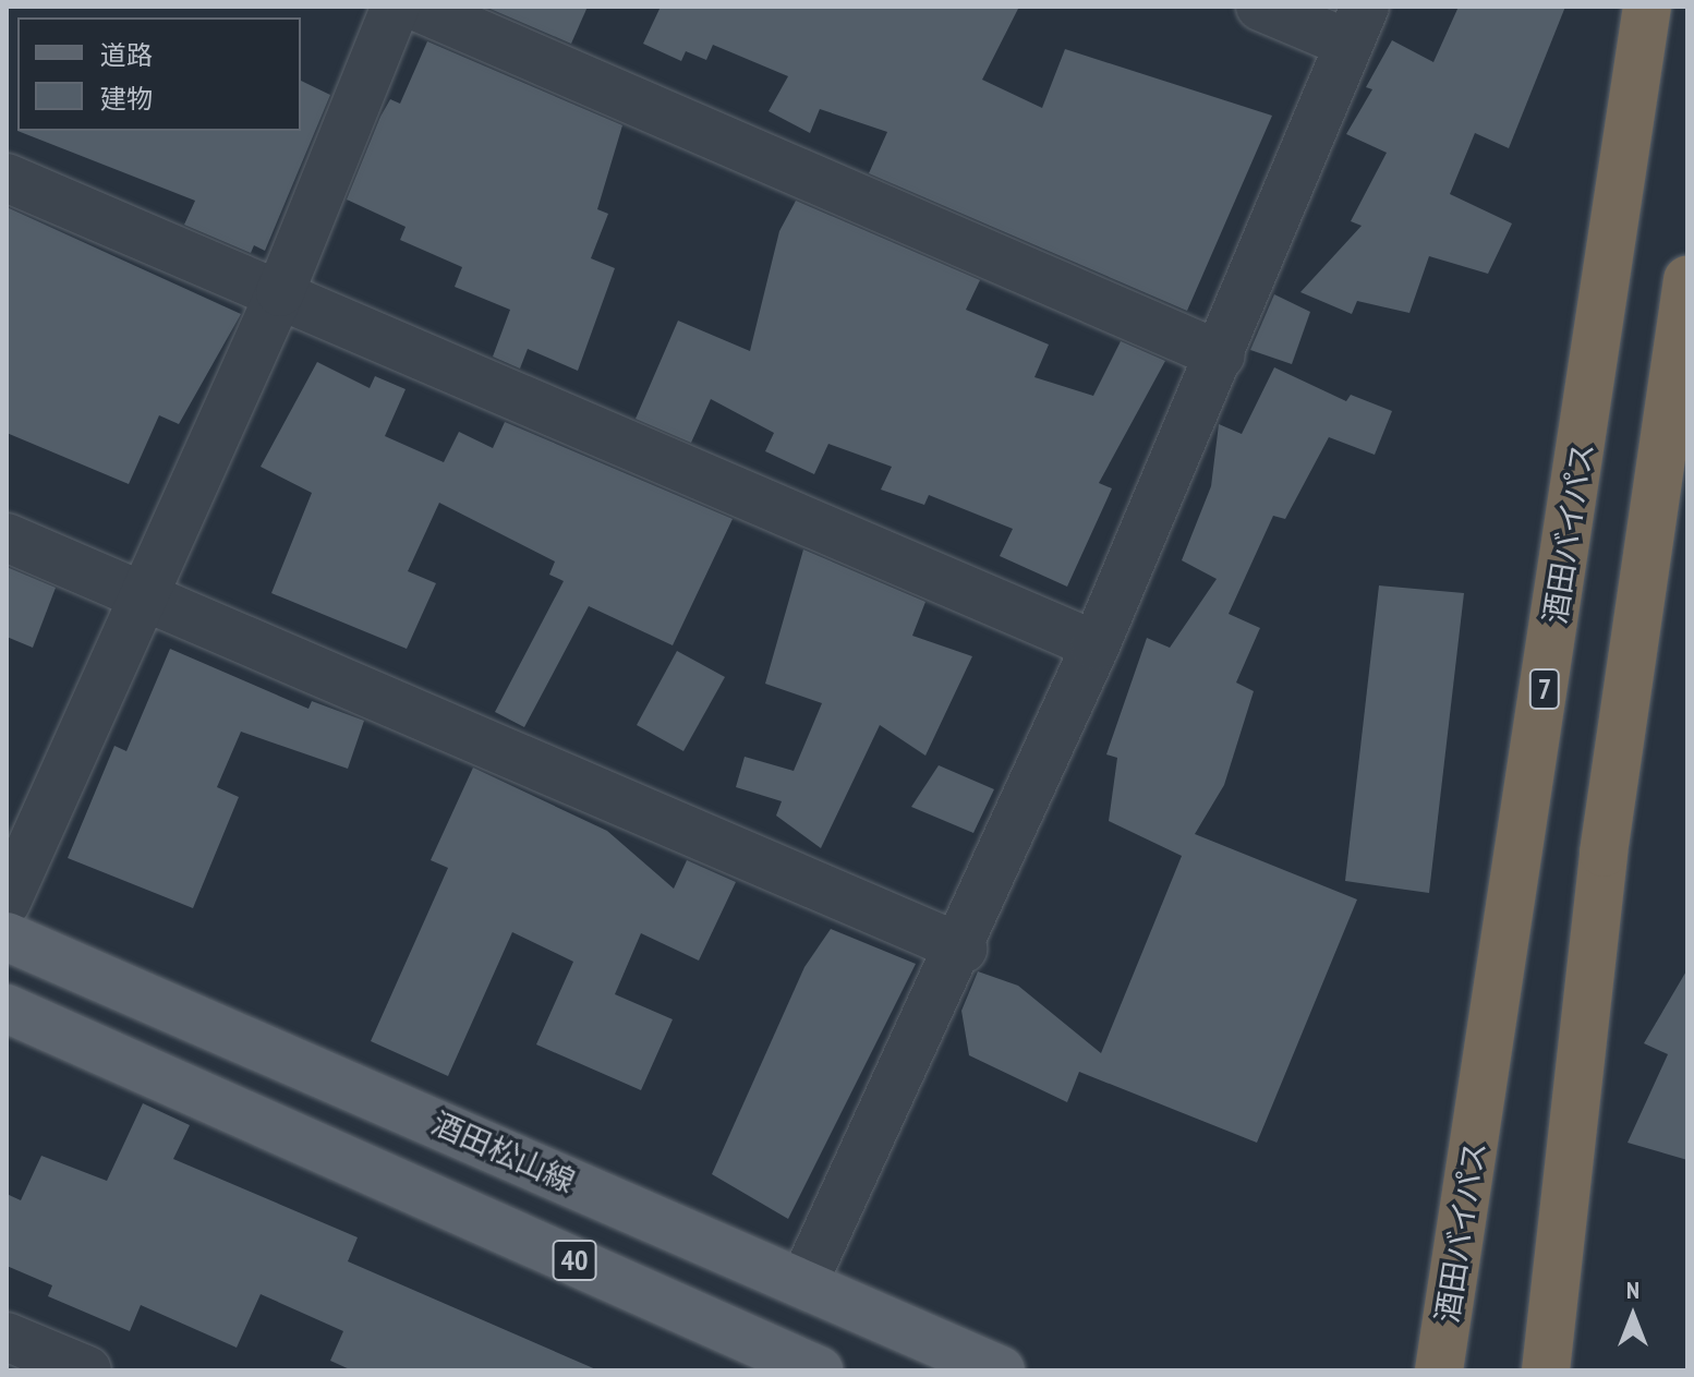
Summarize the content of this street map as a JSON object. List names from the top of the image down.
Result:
{
  "streets": {
    "highway": ["酒田バイパス", "7"],
    "main road": ["酒田松山線", "40"]
  },
  "legend": ["道路", "建物"],
  "north": "top"
}
